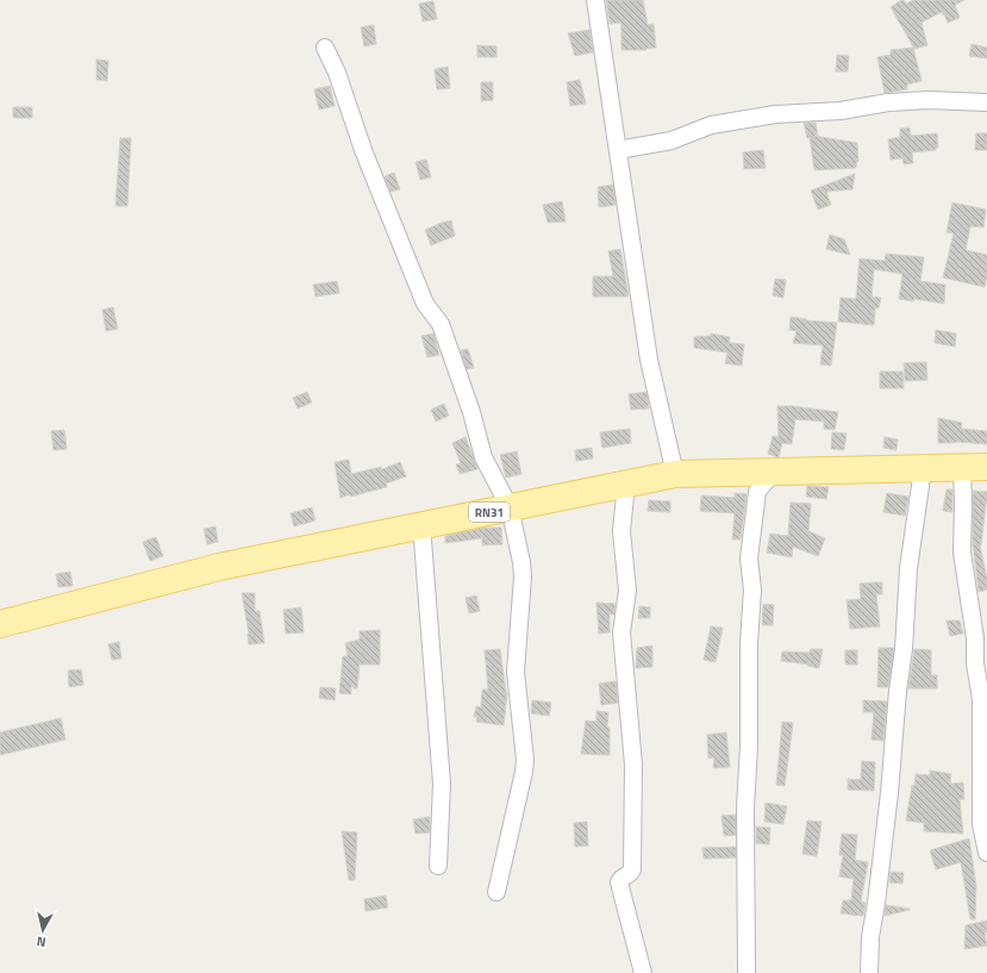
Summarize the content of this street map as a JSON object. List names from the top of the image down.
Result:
{
  "streets": {
    "main road": ["RN31"]
  },
  "north": "bottom"
}
